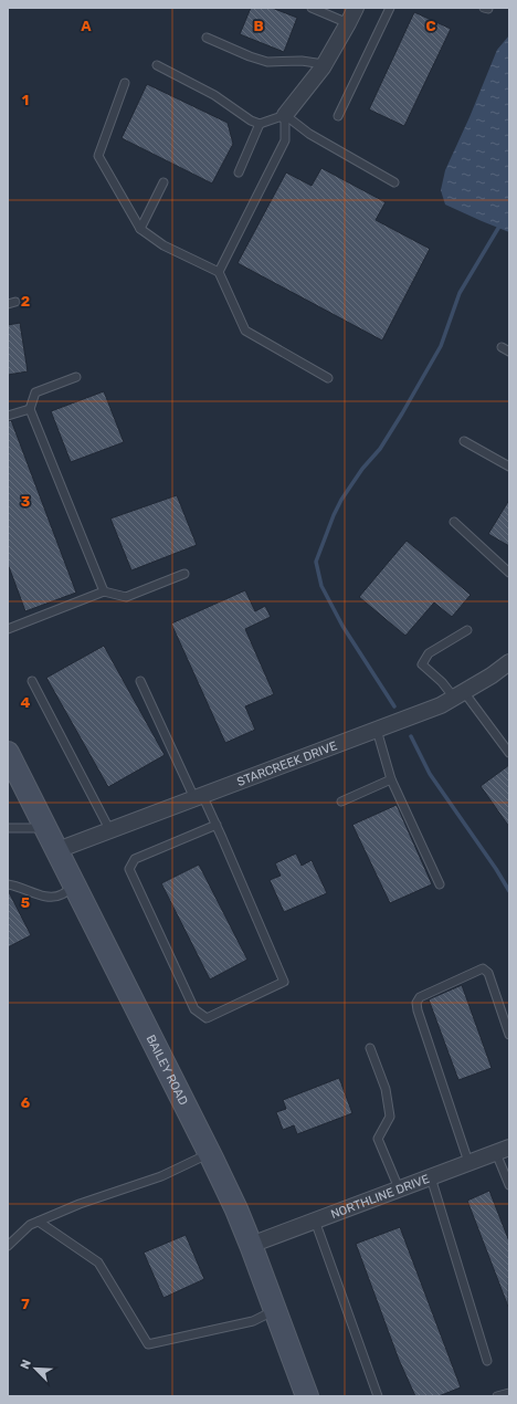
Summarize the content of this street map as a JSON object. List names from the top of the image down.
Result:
{
  "streets": {
    "street": ["STARCREEK DRIVE", "BAILEY ROAD", "NORTHLINE DRIVE"]
  },
  "crossings": [
    ["STARCREEK DRIVE", "BAILEY ROAD"],
    ["BAILEY ROAD", "NORTHLINE DRIVE"]
  ],
  "north": "top left",
  "grid": {
    "columns": ["A", "B", "C"],
    "rows": [
      "1",
      "2",
      "3",
      "4",
      "5",
      "6",
      "7"
    ]
  }
}
